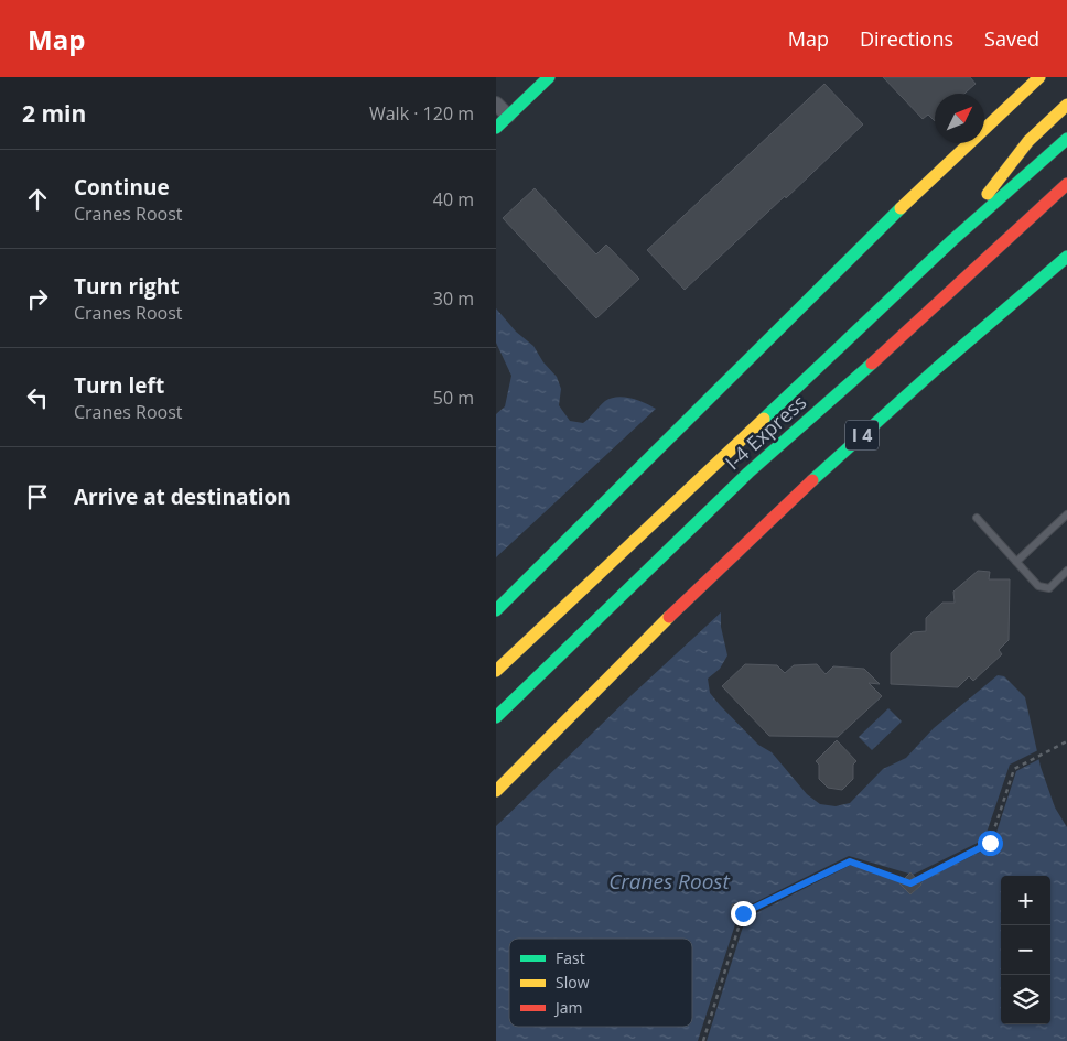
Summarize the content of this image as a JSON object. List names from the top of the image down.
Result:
{
  "streets": {
    "main road": ["I-4 Express", "I 4"]
  },
  "water": ["Cranes Roost"],
  "legend": ["Fast", "Slow", "Jam"],
  "north": "top right",
  "page": {
    "header": "Map",
    "nav": ["Map", "Directions", "Saved"],
    "heading": ["2 min", "Walk · 120 m"],
    "list": [
      ["Continue", "Cranes Roost", "40 m"],
      ["Turn right", "Cranes Roost", "30 m"],
      ["Turn left", "Cranes Roost", "50 m"],
      "Arrive at destination"
    ],
    "map_buttons": ["+", "−"]
  }
}
